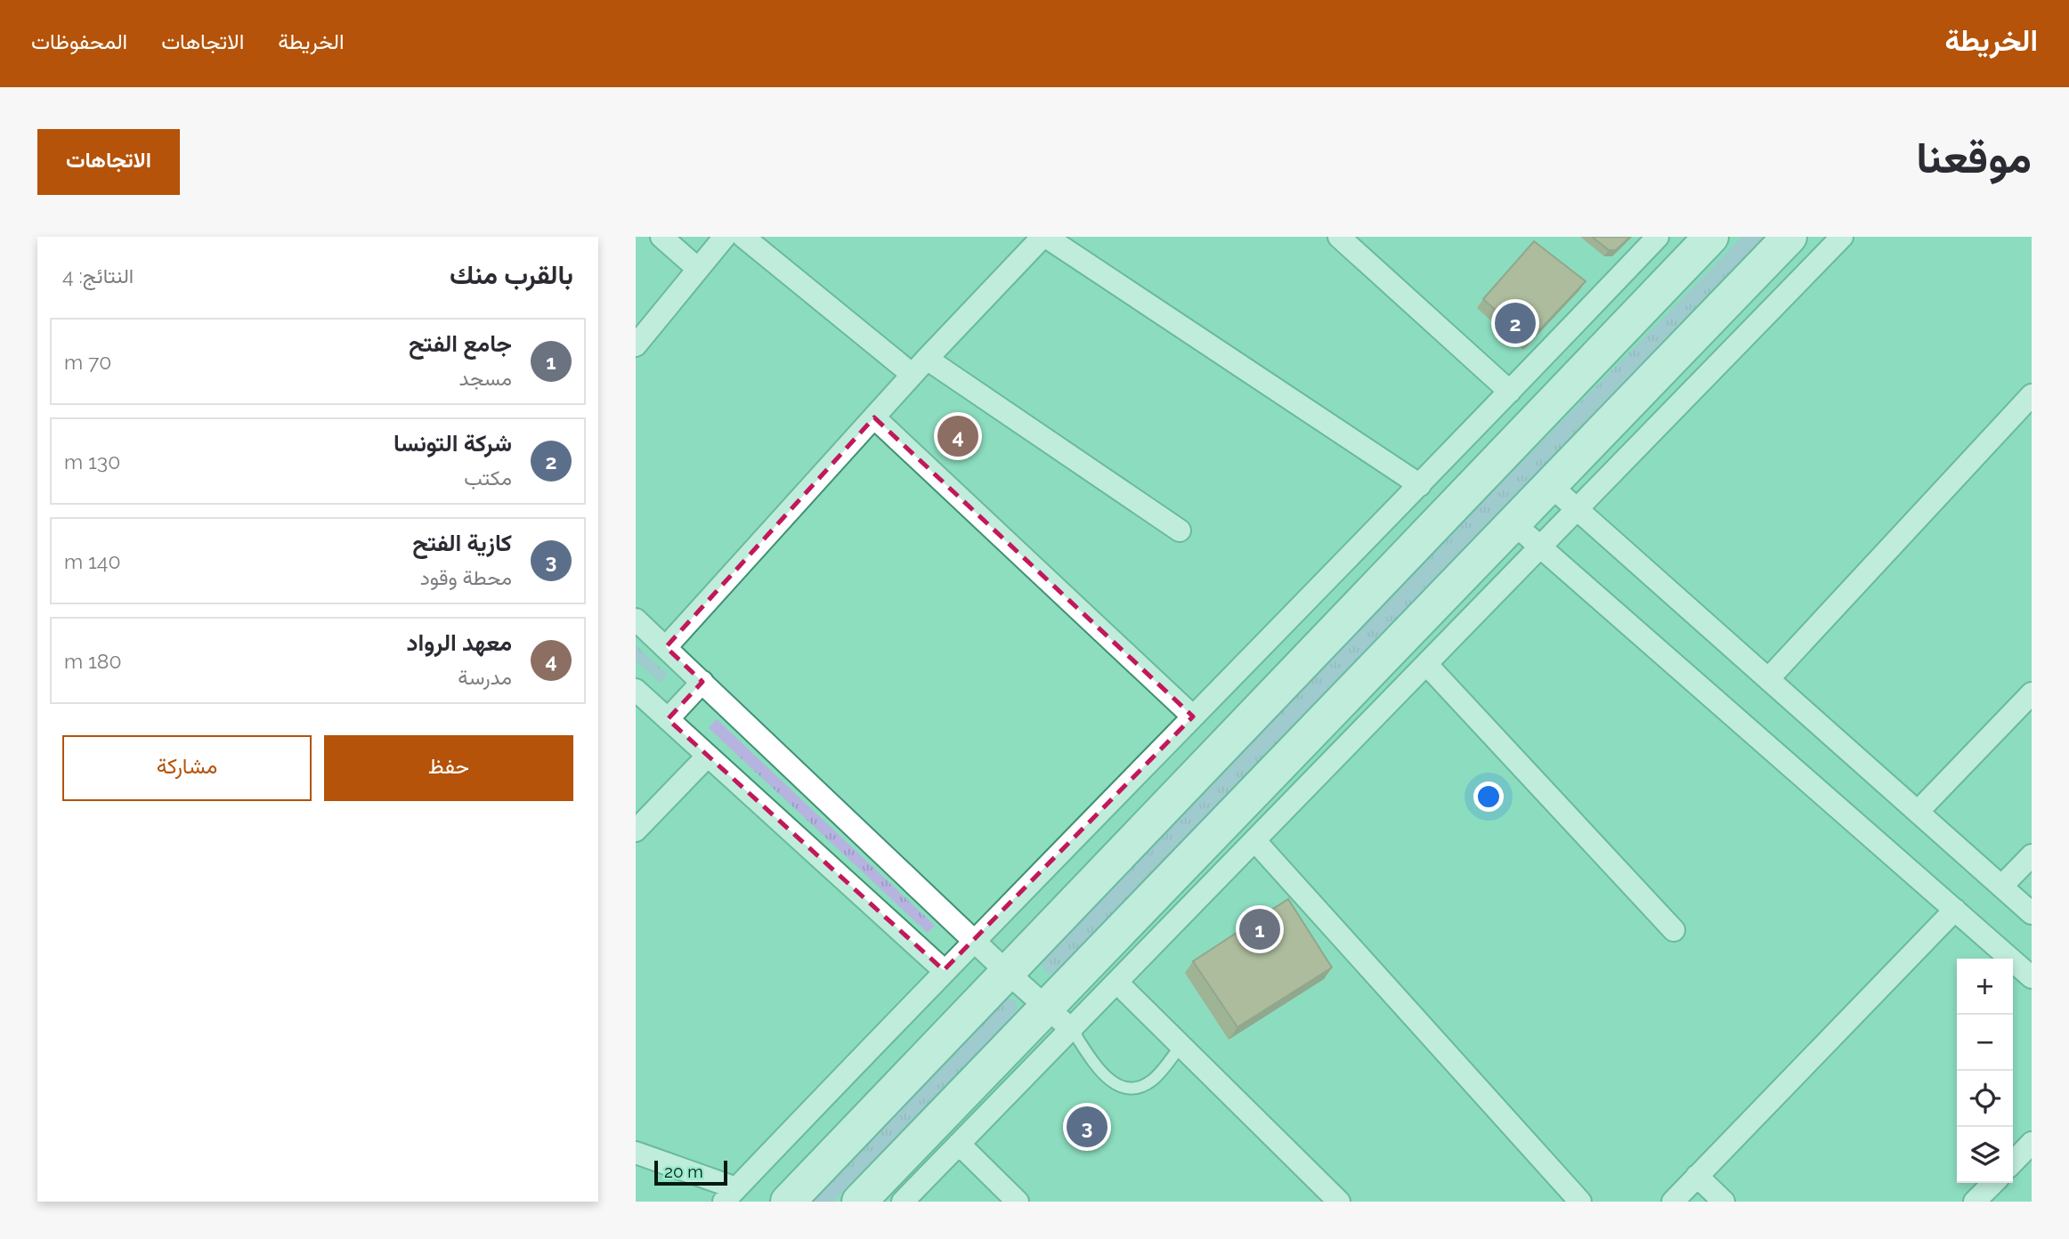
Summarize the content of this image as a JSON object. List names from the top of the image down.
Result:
{
  "scale_bar": "20 m",
  "page": {
    "header": "الخريطة",
    "nav": ["الخريطة", "الاتجاهات", "المحفوظات"],
    "title": "موقعنا",
    "buttons": [
      "الاتجاهات",
      ["حفظ", "مشاركة"]
    ],
    "heading": ["بالقرب منك", "النتائج: 4"],
    "pins": [
      "2",
      "4",
      "1",
      "3"
    ],
    "list": [
      {
        "mark": "1",
        "name": "جامع الفتح",
        "note": "مسجد",
        "value": "70 m"
      },
      {
        "mark": "2",
        "name": "شركة التونسا",
        "note": "مكتب",
        "value": "130 m"
      },
      {
        "mark": "3",
        "name": "كازية الفتح",
        "note": "محطة وقود",
        "value": "140 m"
      },
      {
        "mark": "4",
        "name": "معهد الرواد",
        "note": "مدرسة",
        "value": "180 m"
      }
    ],
    "map_buttons": ["+", "−"],
    "scale": "20 m"
  }
}
